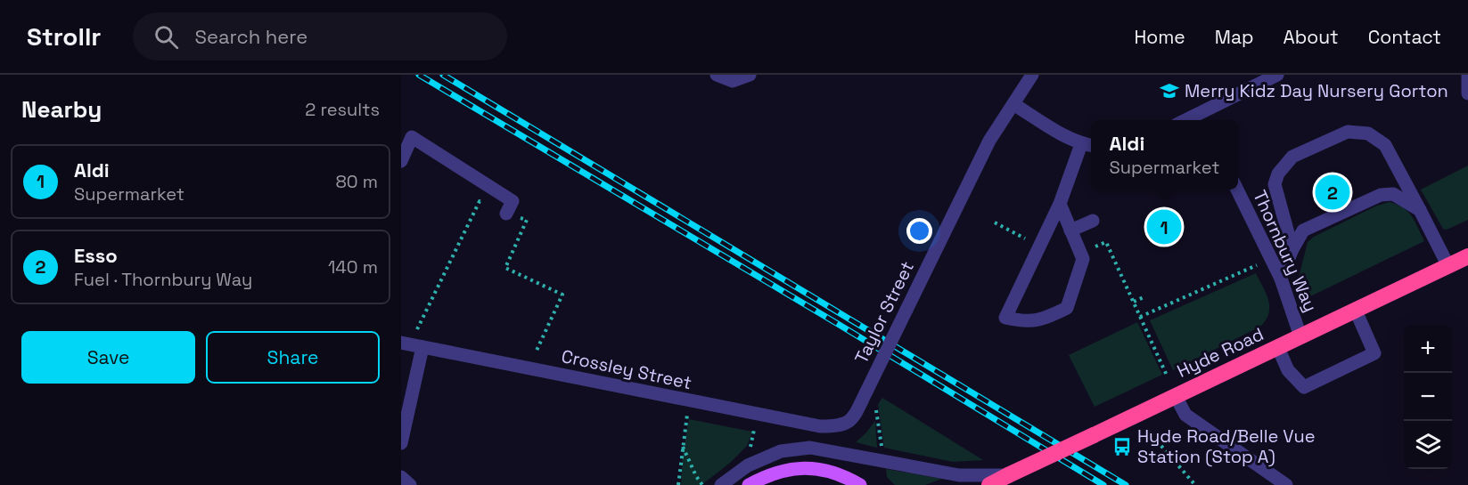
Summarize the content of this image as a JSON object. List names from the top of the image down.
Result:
{
  "streets": {
    "highway": ["Hyde Road"],
    "street": ["Thornbury Way", "Taylor Street", "Crossley Street"]
  },
  "crossings": [
    ["Thornbury Way", "Hyde Road"],
    ["Taylor Street", "Crossley Street"]
  ],
  "places": {
    "school or university": ["Merry Kidz Day Nursery Gorton"],
    "bus stop": ["Hyde Road/Belle Vue Station (Stop A)"]
  },
  "page": {
    "header": "Strollr",
    "search": "Search here",
    "nav": [
      "Home",
      "Map",
      "About",
      "Contact"
    ],
    "heading": ["Nearby", "2 results"],
    "popup": ["Aldi", "Supermarket"],
    "list": [
      {
        "mark": "1",
        "name": "Aldi",
        "note": "Supermarket",
        "value": "80 m"
      },
      {
        "mark": "2",
        "name": "Esso",
        "note": "Fuel · Thornbury Way",
        "value": "140 m"
      }
    ],
    "pins": ["2", "1"],
    "buttons": ["Save", "Share"],
    "map_buttons": ["+", "−"]
  }
}
